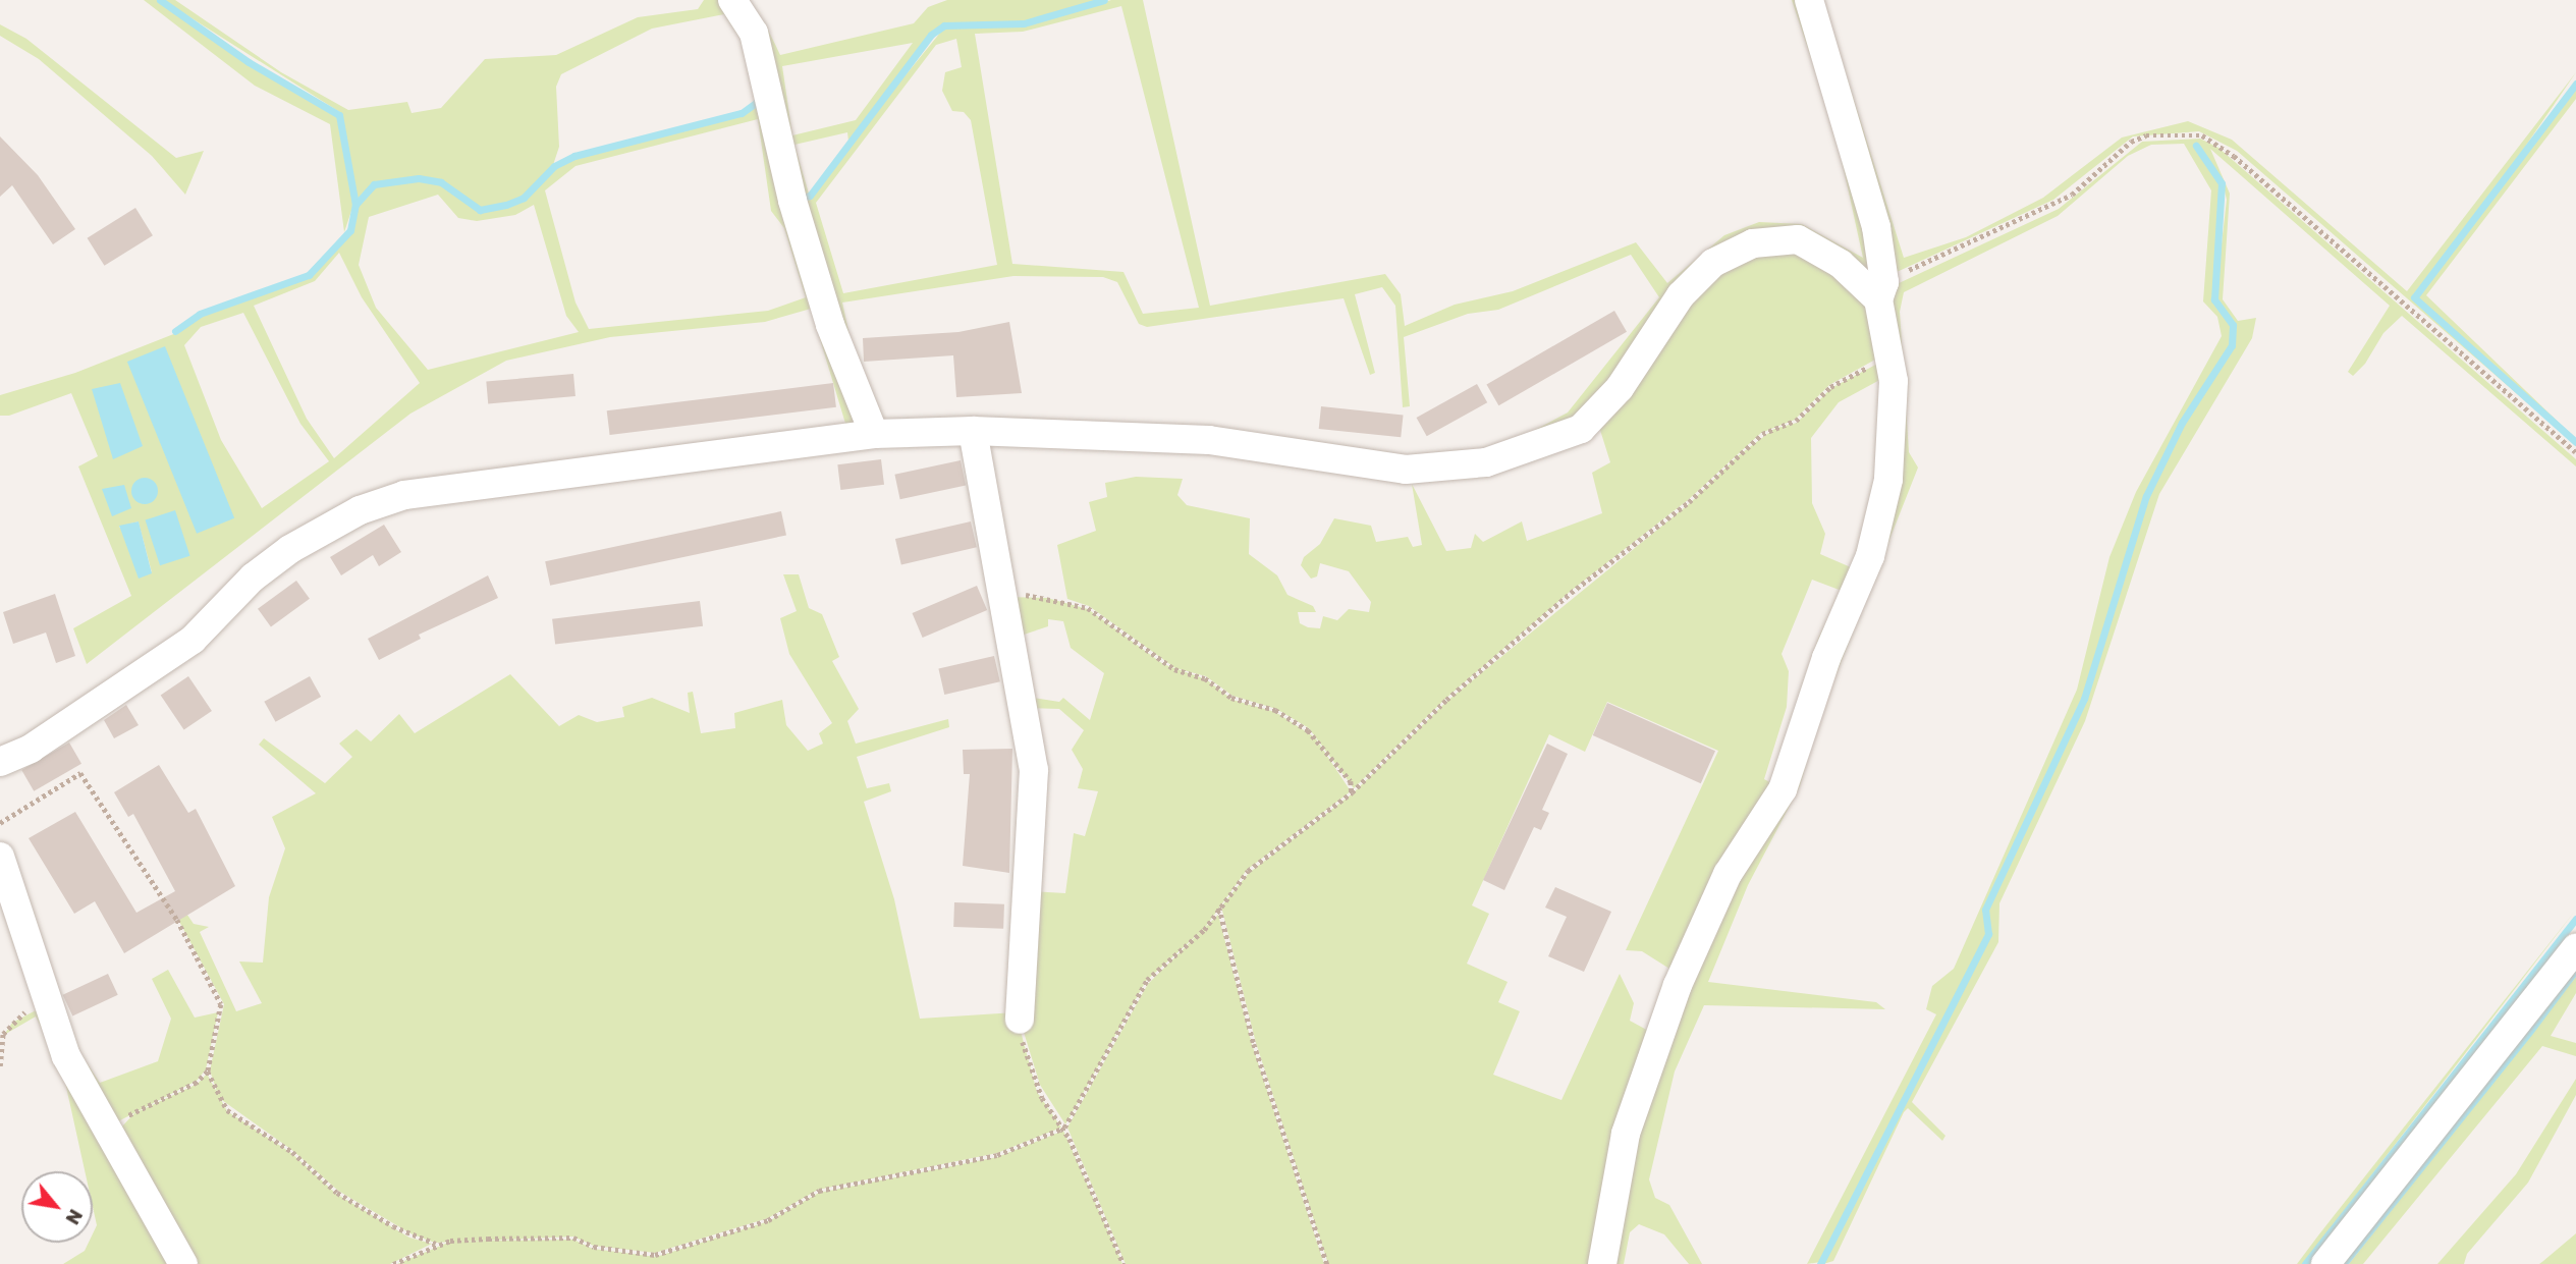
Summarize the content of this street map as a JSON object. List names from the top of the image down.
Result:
{
  "north": "bottom right"
}
